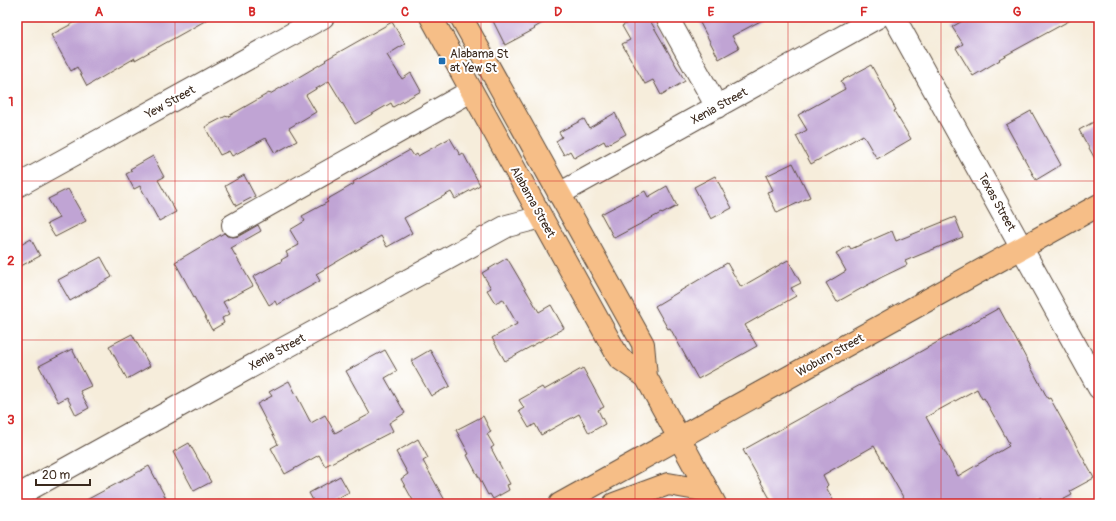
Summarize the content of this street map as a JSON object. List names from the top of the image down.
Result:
{
  "streets": {
    "main road": ["Alabama Street", "Woburn Street"],
    "street": ["Yew Street", "Xenia Street", "Texas Street"]
  },
  "crossings": [
    ["Xenia Street", "Alabama Street"],
    ["Alabama Street", "Woburn Street"],
    ["Texas Street", "Woburn Street"]
  ],
  "places": {
    "transit": ["Alabama St at Yew St"]
  },
  "scale_bar": "20 m",
  "grid": {
    "columns": [
      "A",
      "B",
      "C",
      "D",
      "E",
      "F",
      "G"
    ],
    "rows": ["1", "2", "3"]
  }
}
